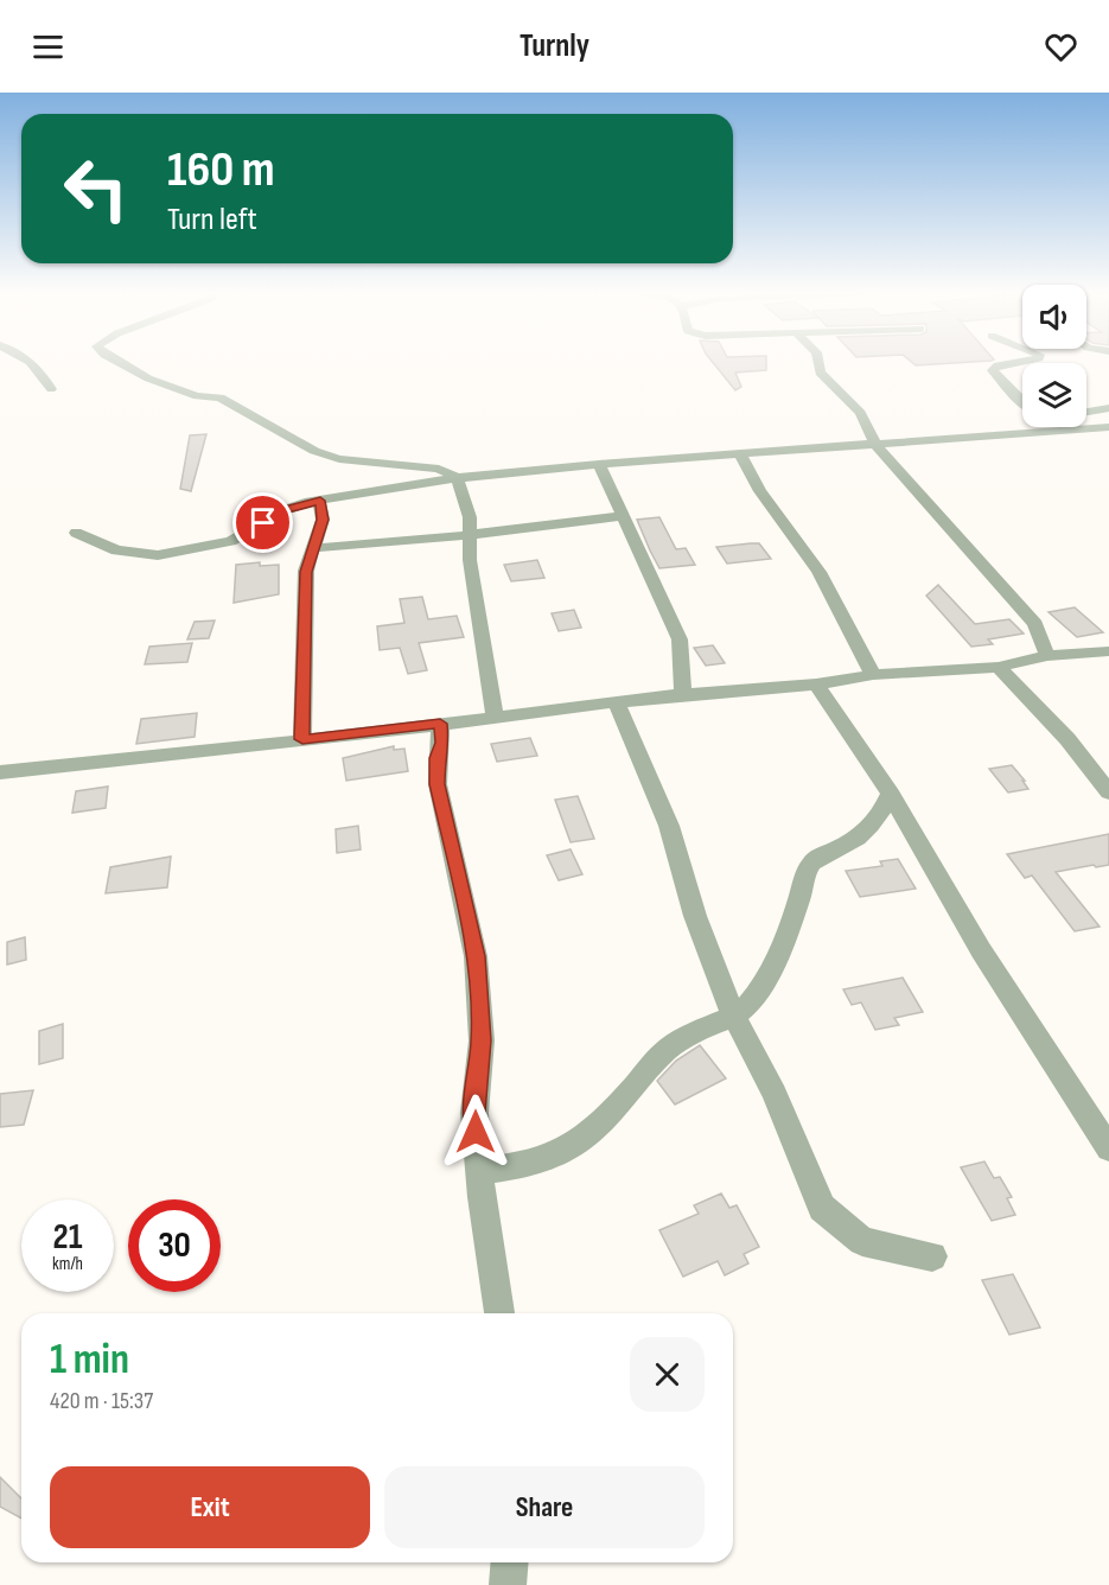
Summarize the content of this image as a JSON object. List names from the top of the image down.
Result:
{
  "page": {
    "header": "Turnly",
    "turn": ["160 m", "Turn left"],
    "speed": "21 km/h",
    "limit": "30",
    "heading": ["1 min", "420 m · 15:37"],
    "buttons": ["Exit", "Share"]
  }
}
